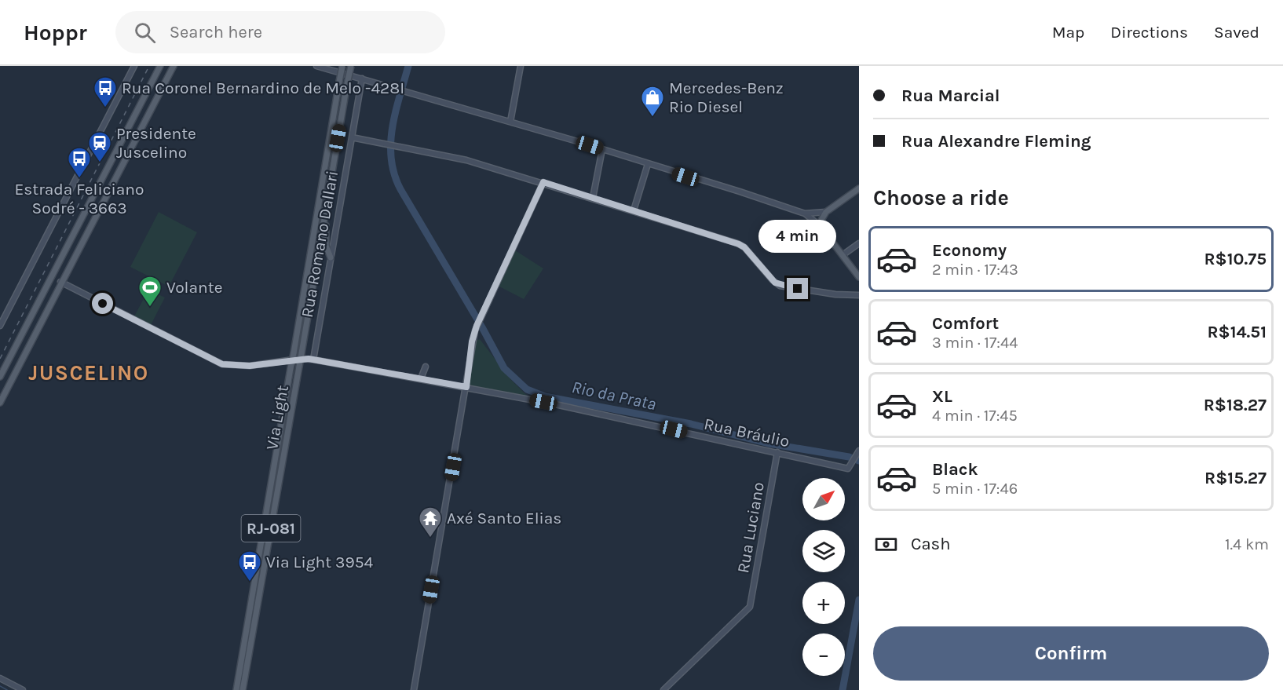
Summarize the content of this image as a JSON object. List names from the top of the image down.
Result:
{
  "streets": {
    "main road": ["Via Light", "RJ-081"],
    "street": ["Rua Romano Dallari", "Rua Bráulio", "Rua Luciano"]
  },
  "crossings": [
    ["Rua Romano Dallari", "Rua Bráulio"],
    ["Rua Bráulio", "Rua Luciano"]
  ],
  "districts": ["JUSCELINO"],
  "water": ["Rio da Prata"],
  "places": {
    "bus stop": ["Rua Coronel Bernardino de Melo -428I", "Estrada Feliciano Sodré - 3663", "Via Light 3954"],
    "shop": ["Mercedes-Benz Rio Diesel"],
    "station": ["Presidente Juscelino"],
    "sports": ["Volante"],
    "temple": ["Axé Santo Elias"]
  },
  "north": "top right",
  "page": {
    "header": "Hoppr",
    "search": "Search here",
    "nav": ["Map", "Directions", "Saved"],
    "banner": ["Rua Marcial", "Rua Alexandre Fleming"],
    "heading": "Choose a ride",
    "bubble": "4 min",
    "list": [
      {
        "name": "Economy",
        "note": "2 min · 17:43",
        "value": "R$10.75"
      },
      {
        "name": "Comfort",
        "note": "3 min · 17:44",
        "value": "R$14.51"
      },
      {
        "name": "XL",
        "note": "4 min · 17:45",
        "value": "R$18.27"
      },
      {
        "name": "Black",
        "note": "5 min · 17:46",
        "value": "R$15.27"
      }
    ],
    "map_buttons": ["+", "−"],
    "pay": ["Cash", "1.4 km"],
    "buttons": "Confirm"
  }
}
